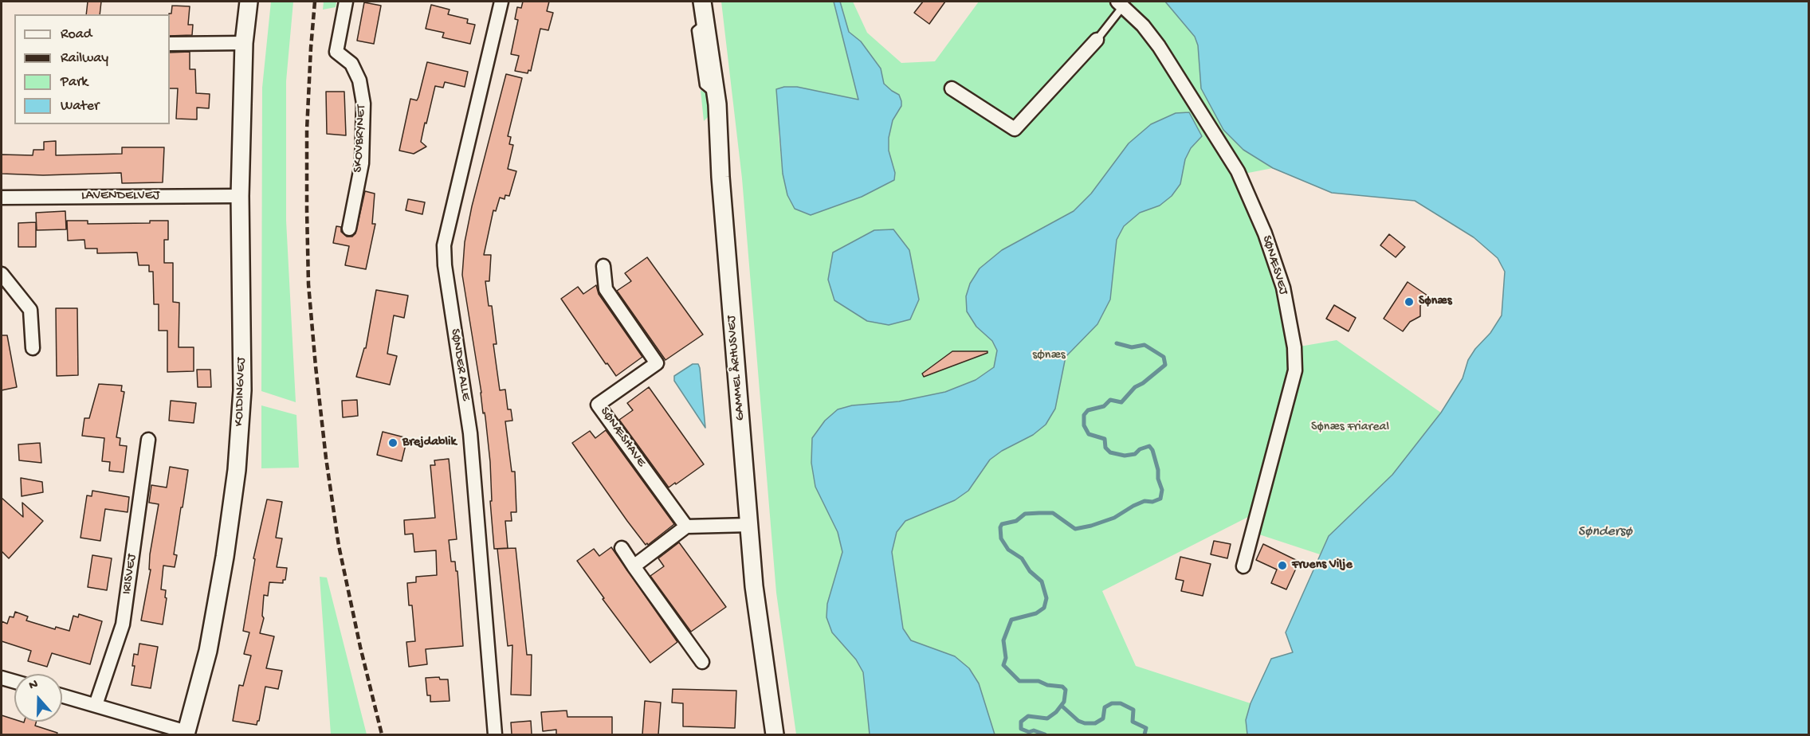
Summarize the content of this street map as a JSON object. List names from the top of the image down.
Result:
{
  "streets": {
    "street": [
      "SKOVBRYNET",
      "LAVENDELVEJ",
      "SØNÆSVEJ",
      "SØNDER ALLE",
      "GAMMEL ÅRHUSVEJ",
      "KOLDINGVEJ",
      "SØNÆSHAVE",
      "IRISVEJ"
    ]
  },
  "crossings": [
    ["LAVENDELVEJ", "KOLDINGVEJ"]
  ],
  "water": ["Søndersø"],
  "parks": ["sØnæs", "Sønæs Friareal"],
  "places": ["Sønæs", "Brejdablik", "Fruens Vilje"],
  "legend": [
    "Road",
    "Railway",
    "Park",
    "Water"
  ],
  "north": "top"
}
